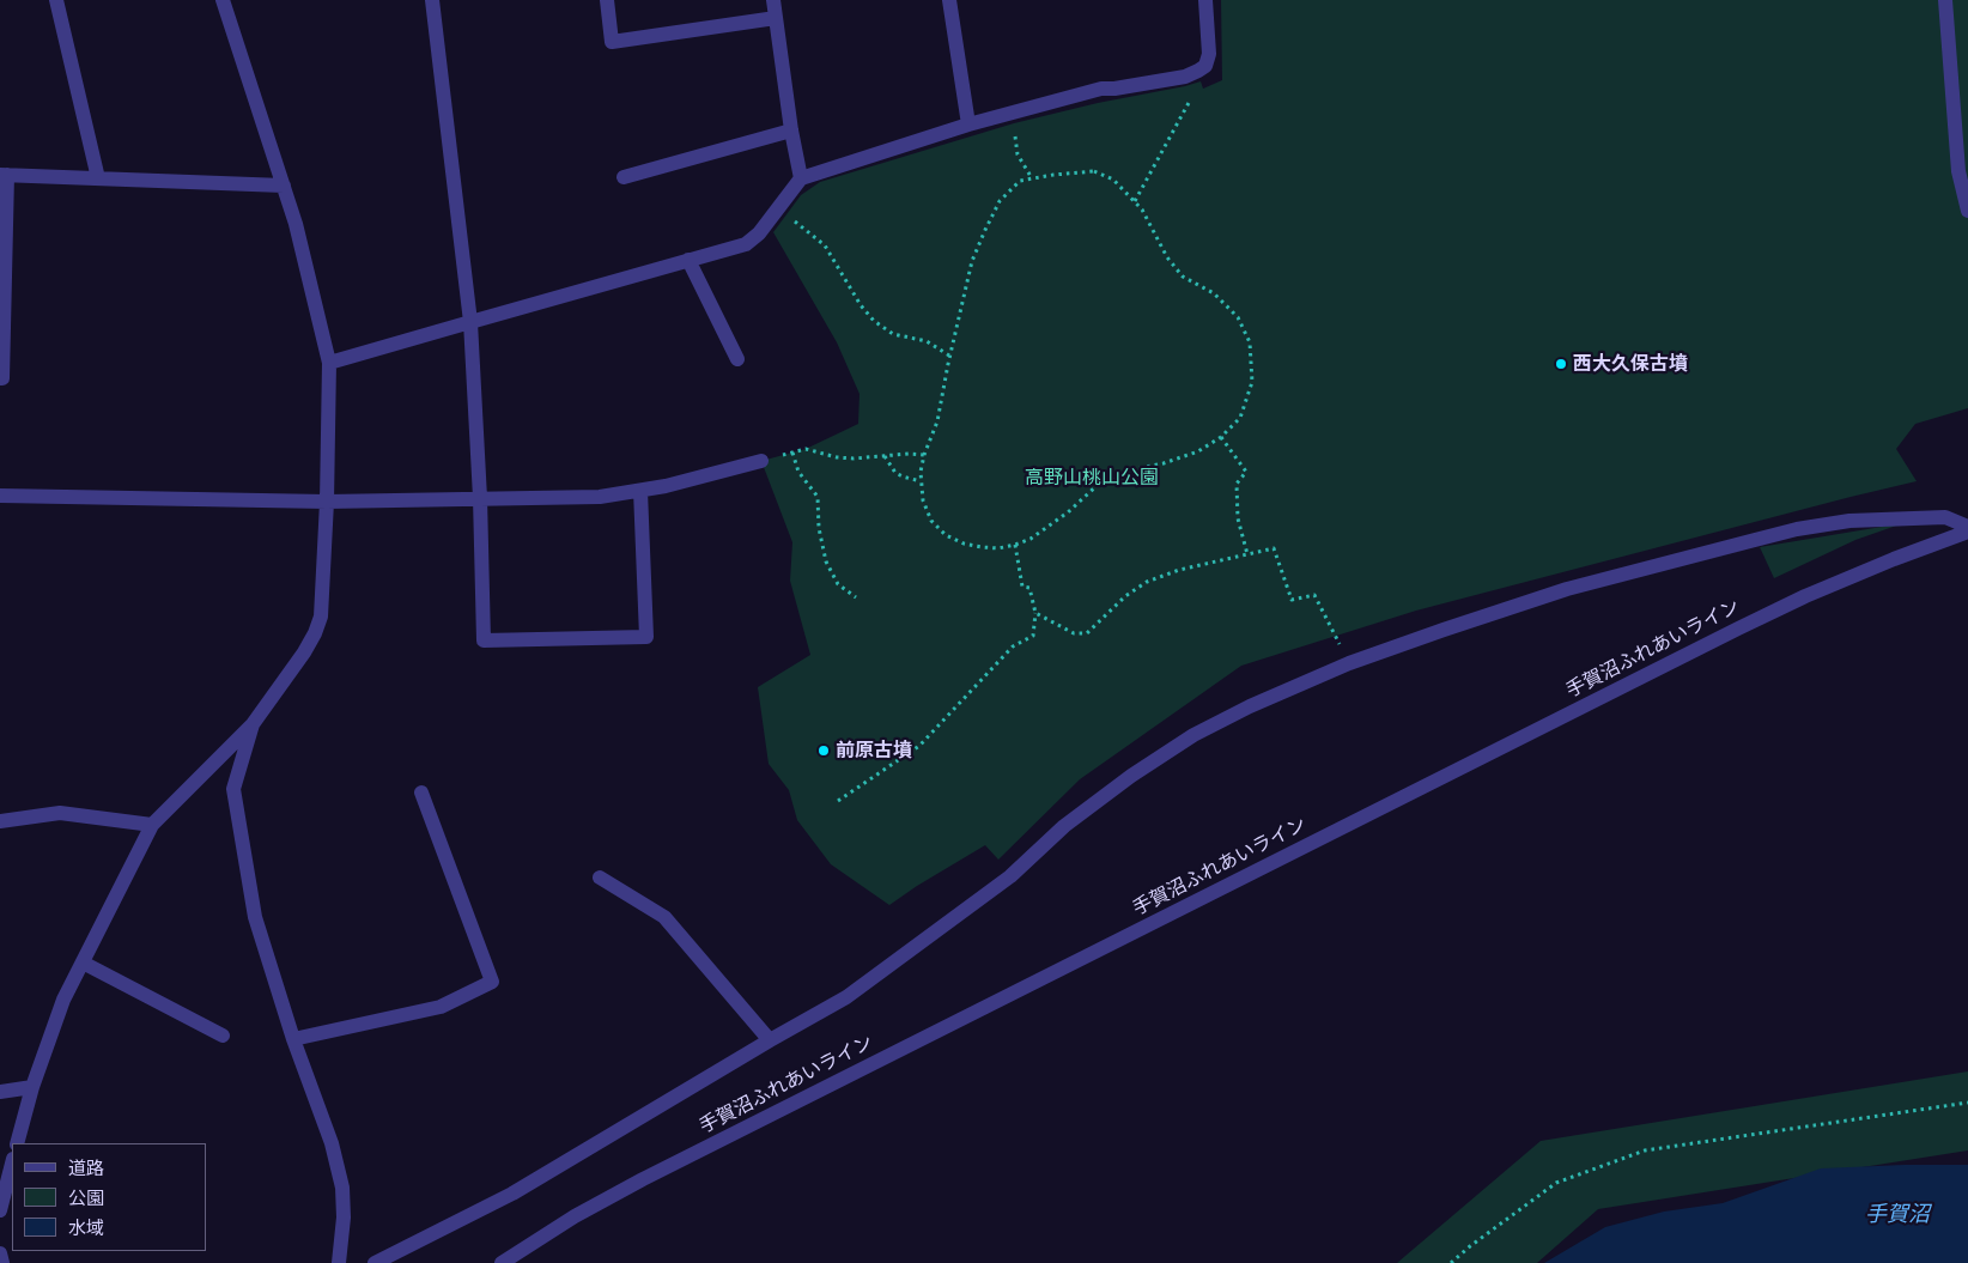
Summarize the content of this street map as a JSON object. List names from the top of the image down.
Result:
{
  "streets": {
    "street": ["手賀沼ふれあいライン"]
  },
  "water": ["手賀沼"],
  "parks": ["高野山桃山公園"],
  "places": ["西大久保古墳", "前原古墳"],
  "legend": ["道路", "公園", "水域"]
}
